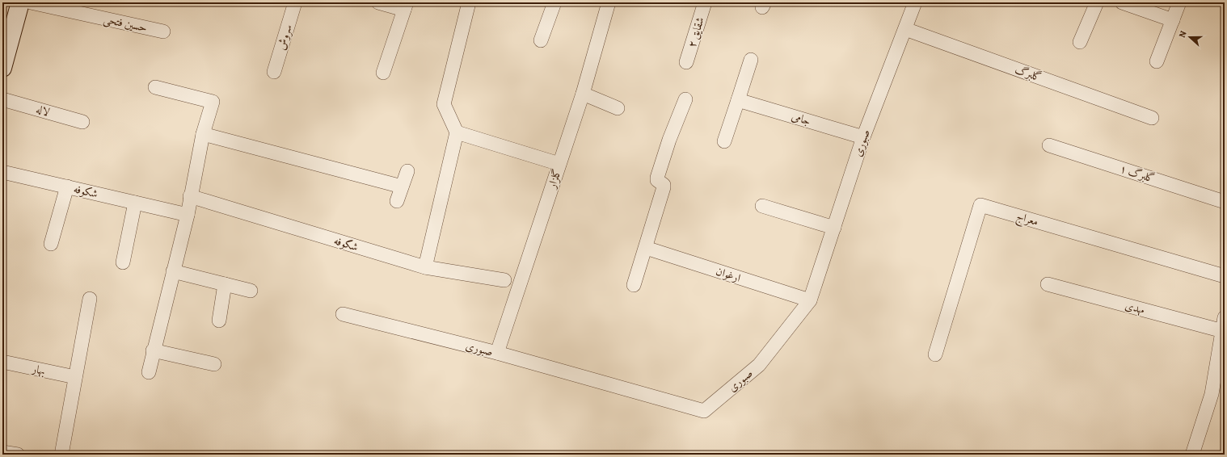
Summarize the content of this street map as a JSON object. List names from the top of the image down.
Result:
{
  "streets": {
    "street": [
      "حسین فتحی",
      "شقایق ۲",
      "سروش",
      "گلبرگ",
      "لاله",
      "جامی",
      "صبوری",
      "گلبرگ ۱",
      "گلزار",
      "شکوفه",
      "معراج",
      "ارغوان",
      "مهدی",
      "بهار"
    ]
  },
  "crossings": [
    ["گلبرگ", "صبوری"],
    ["جامی", "صبوری"],
    ["صبوری", "گلزار"],
    ["صبوری", "ارغوان"]
  ],
  "north": "left"
}
